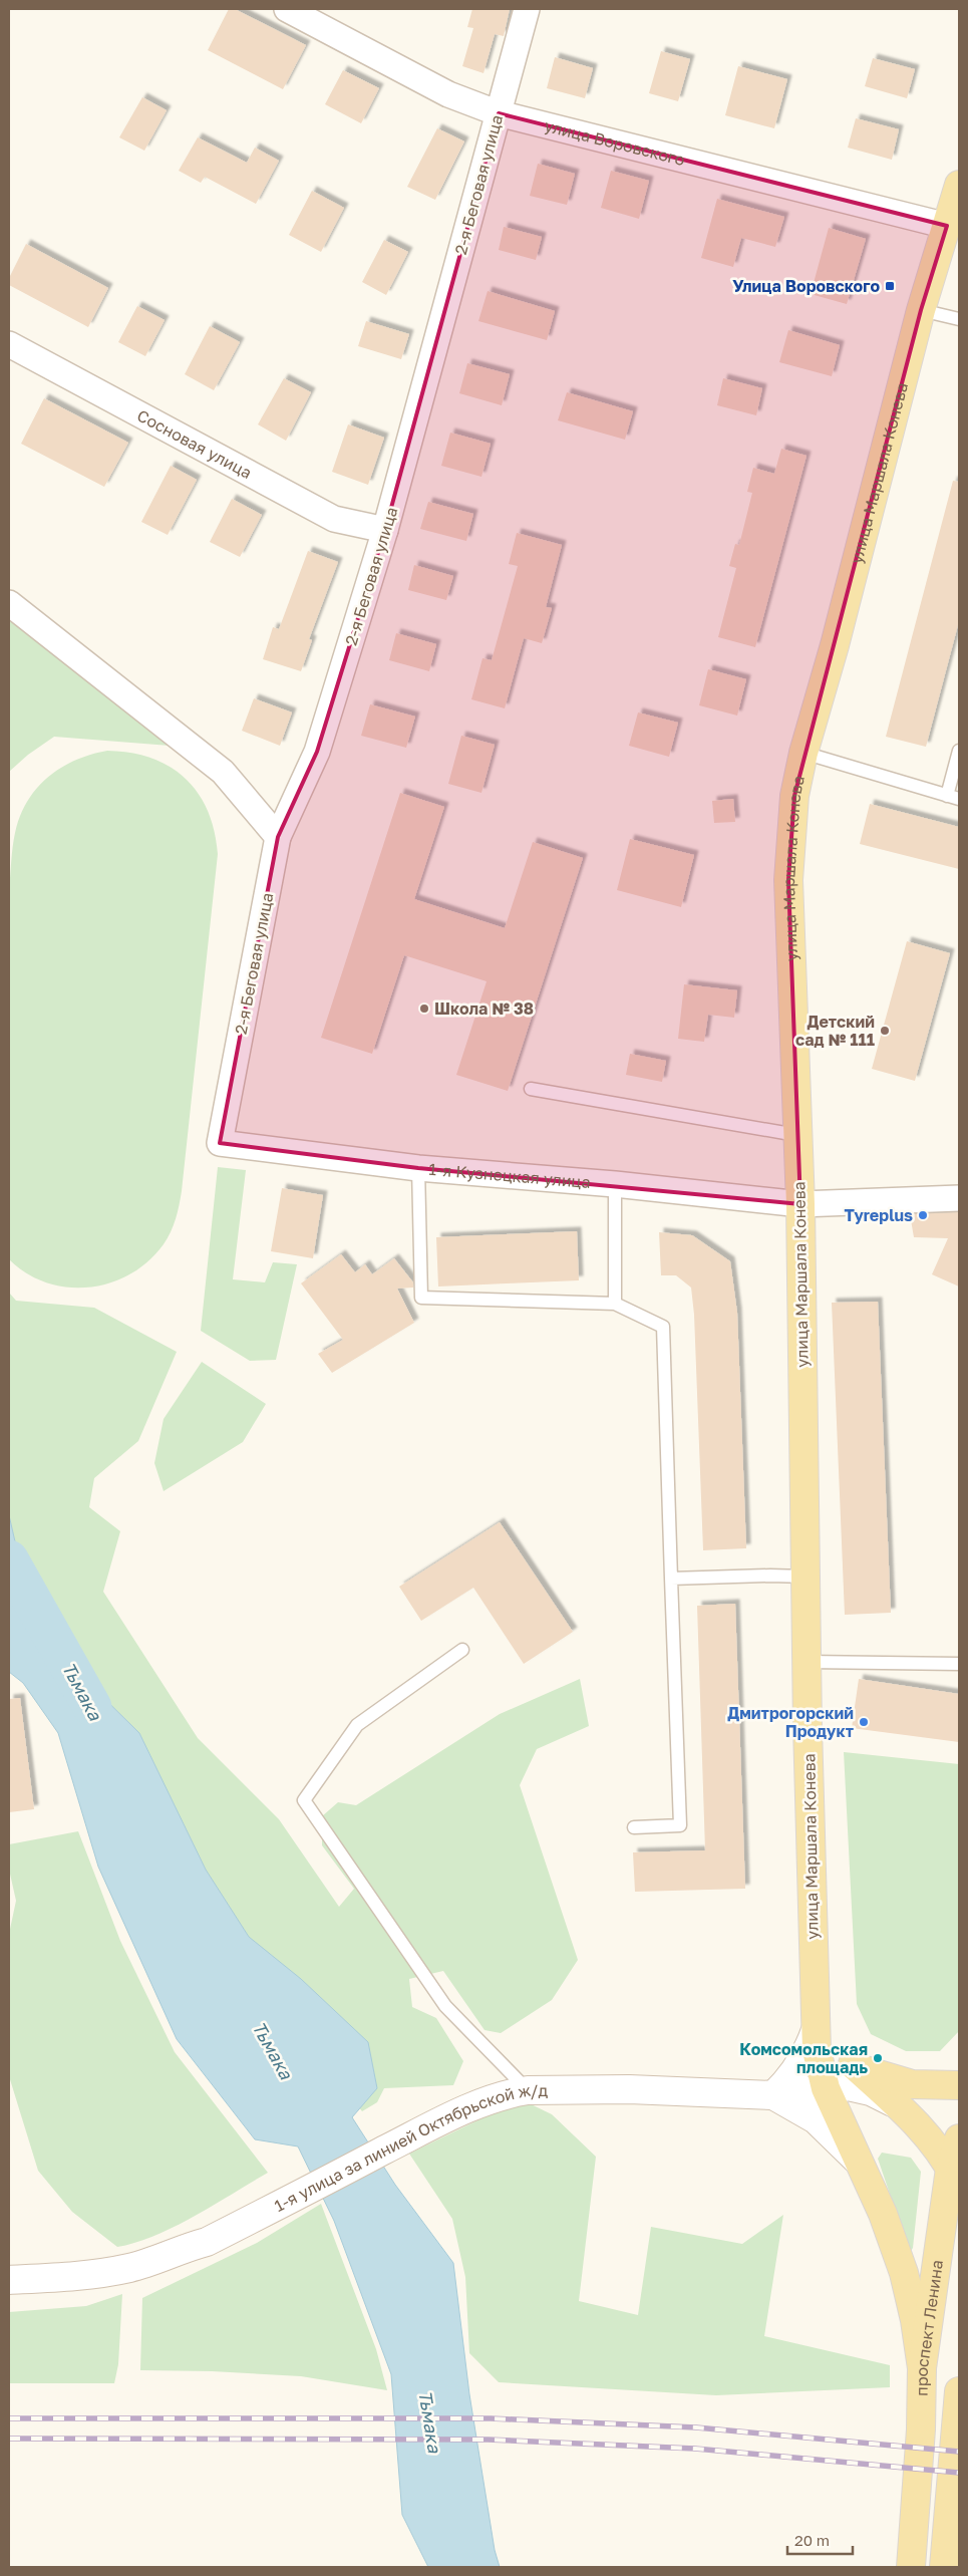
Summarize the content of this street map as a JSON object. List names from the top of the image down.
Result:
{
  "streets": {
    "main road": ["улица Маршала Конева", "1-я улица за линией Октябрьской ж/д", "проспект Ленина"],
    "street": [
      "улица Воровского",
      "2-я Беговая улица",
      "Сосновая улица",
      "1-я Кузнецкая улица"
    ]
  },
  "crossings": [
    ["улица Воровского", "2-я Беговая улица"],
    ["улица Воровского", "улица Маршала Конева"],
    ["2-я Беговая улица", "Сосновая улица"],
    ["2-я Беговая улица", "1-я Кузнецкая улица"],
    ["улица Маршала Конева", "1-я Кузнецкая улица"],
    ["улица Маршала Конева", "1-я улица за линией Октябрьской ж/д"],
    ["улица Маршала Конева", "проспект Ленина"]
  ],
  "water": ["Тьмака"],
  "places": {
    "transit": ["Улица Воровского"],
    "other": [
      "Школа № 38",
      "Детский сад № 111",
      "Tyreplus",
      "Дмитрогорский Продукт",
      "Комсомольская площадь"
    ]
  },
  "scale_bar": "20 m"
}
